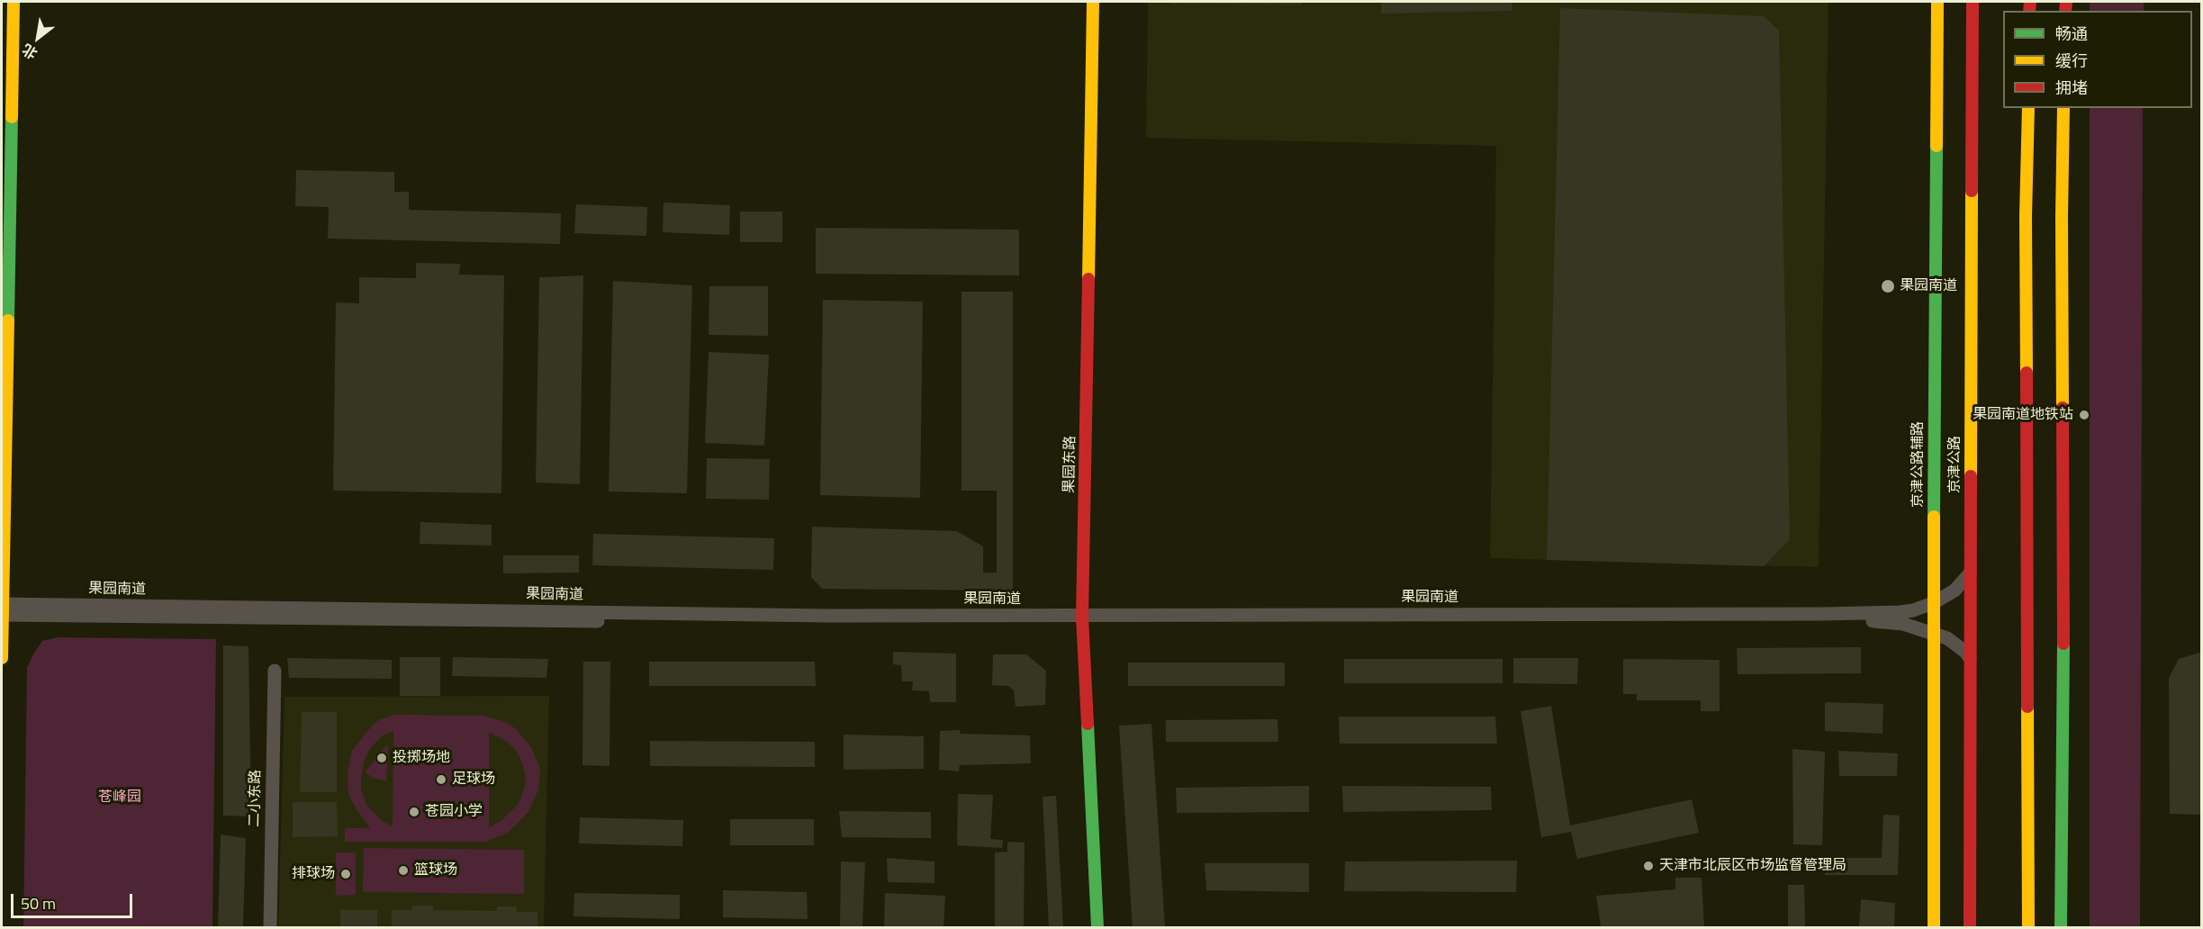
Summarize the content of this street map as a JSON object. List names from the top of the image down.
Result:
{
  "streets": {
    "main road": ["果园东路", "京津公路辅路", "京津公路"],
    "street": ["果园南道", "二小东路"]
  },
  "crossings": [
    ["果园东路", "果园南道"],
    ["京津公路辅路", "果园南道"],
    ["京津公路", "果园南道"]
  ],
  "parks": ["苍峰园"],
  "places": [
    "果园南道",
    "果园南道地铁站",
    "投掷场地",
    "足球场",
    "苍园小学",
    "天津市北辰区市场监督管理局",
    "篮球场",
    "排球场"
  ],
  "legend": ["畅通", "缓行", "拥堵"],
  "scale_bar": "50 m",
  "north": "bottom left"
}
